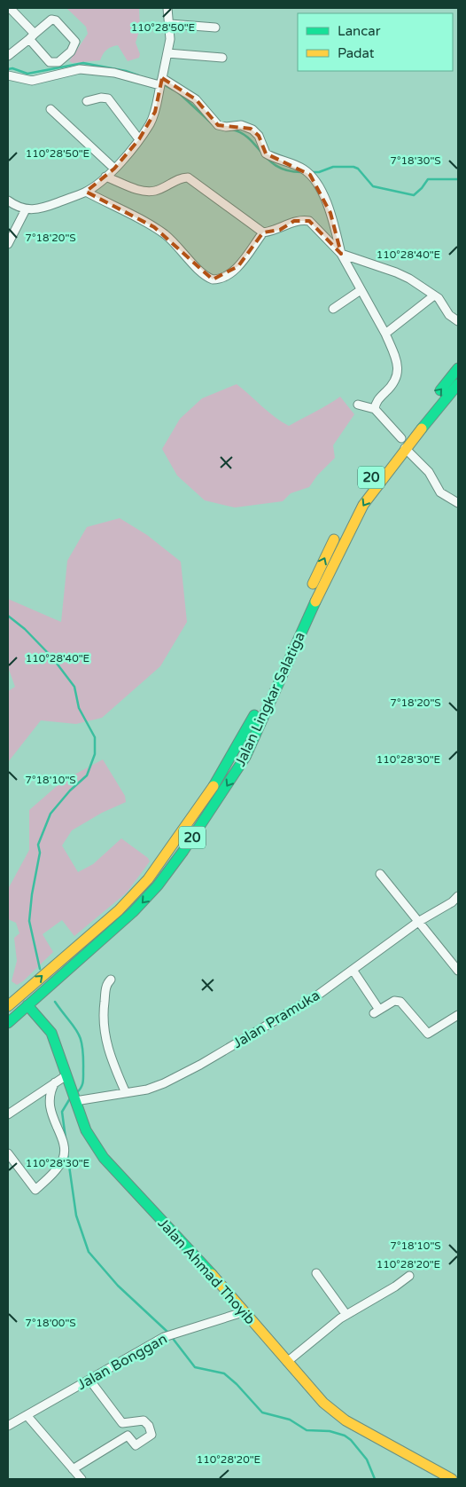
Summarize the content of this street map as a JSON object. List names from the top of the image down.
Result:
{
  "streets": {
    "main road": ["20", "Jalan Lingkar Salatiga", "Jalan Ahmad Thoyib"],
    "street": ["Jalan Pramuka", "Jalan Bonggan"]
  },
  "crossings": [
    ["Jalan Lingkar Salatiga", "Jalan Ahmad Thoyib"],
    ["Jalan Pramuka", "Jalan Ahmad Thoyib"],
    ["Jalan Ahmad Thoyib", "Jalan Bonggan"]
  ],
  "legend": ["Lancar", "Padat"],
  "coordinates": [
    "110°28'50\"E",
    "7°18'30\"S",
    "7°18'20\"S",
    "110°28'40\"E",
    "110°28'30\"E",
    "7°18'10\"S",
    "110°28'20\"E",
    "7°18'00\"S"
  ]
}
